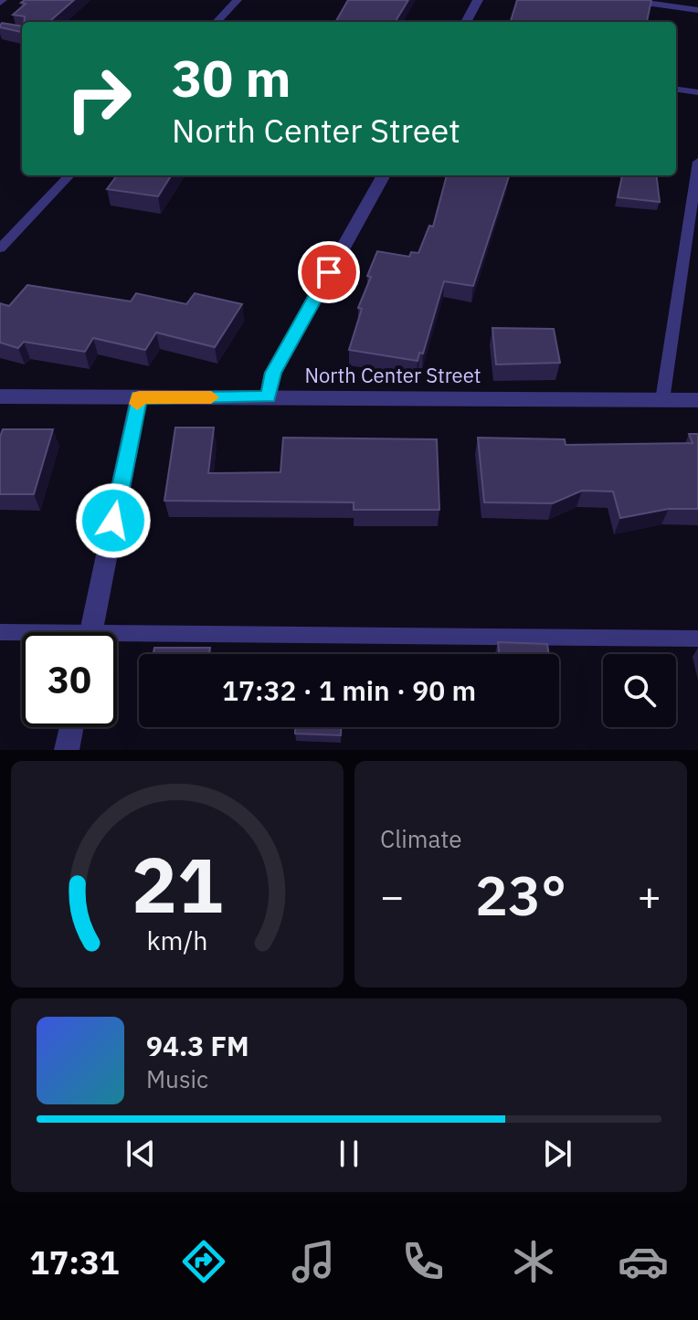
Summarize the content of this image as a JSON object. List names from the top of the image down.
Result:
{
  "streets": {
    "street": ["North Center Street"]
  },
  "page": {
    "turn": ["30 m", "North Center Street"],
    "limit": "30",
    "trip": "17:32 · 1 min · 90 m",
    "tile": "Climate",
    "heat": ["−", "23°", "+"],
    "song": ["94.3 FM", "Music"],
    "tabs": "17:31",
    "gauge": ["21", "km/h"]
  }
}
